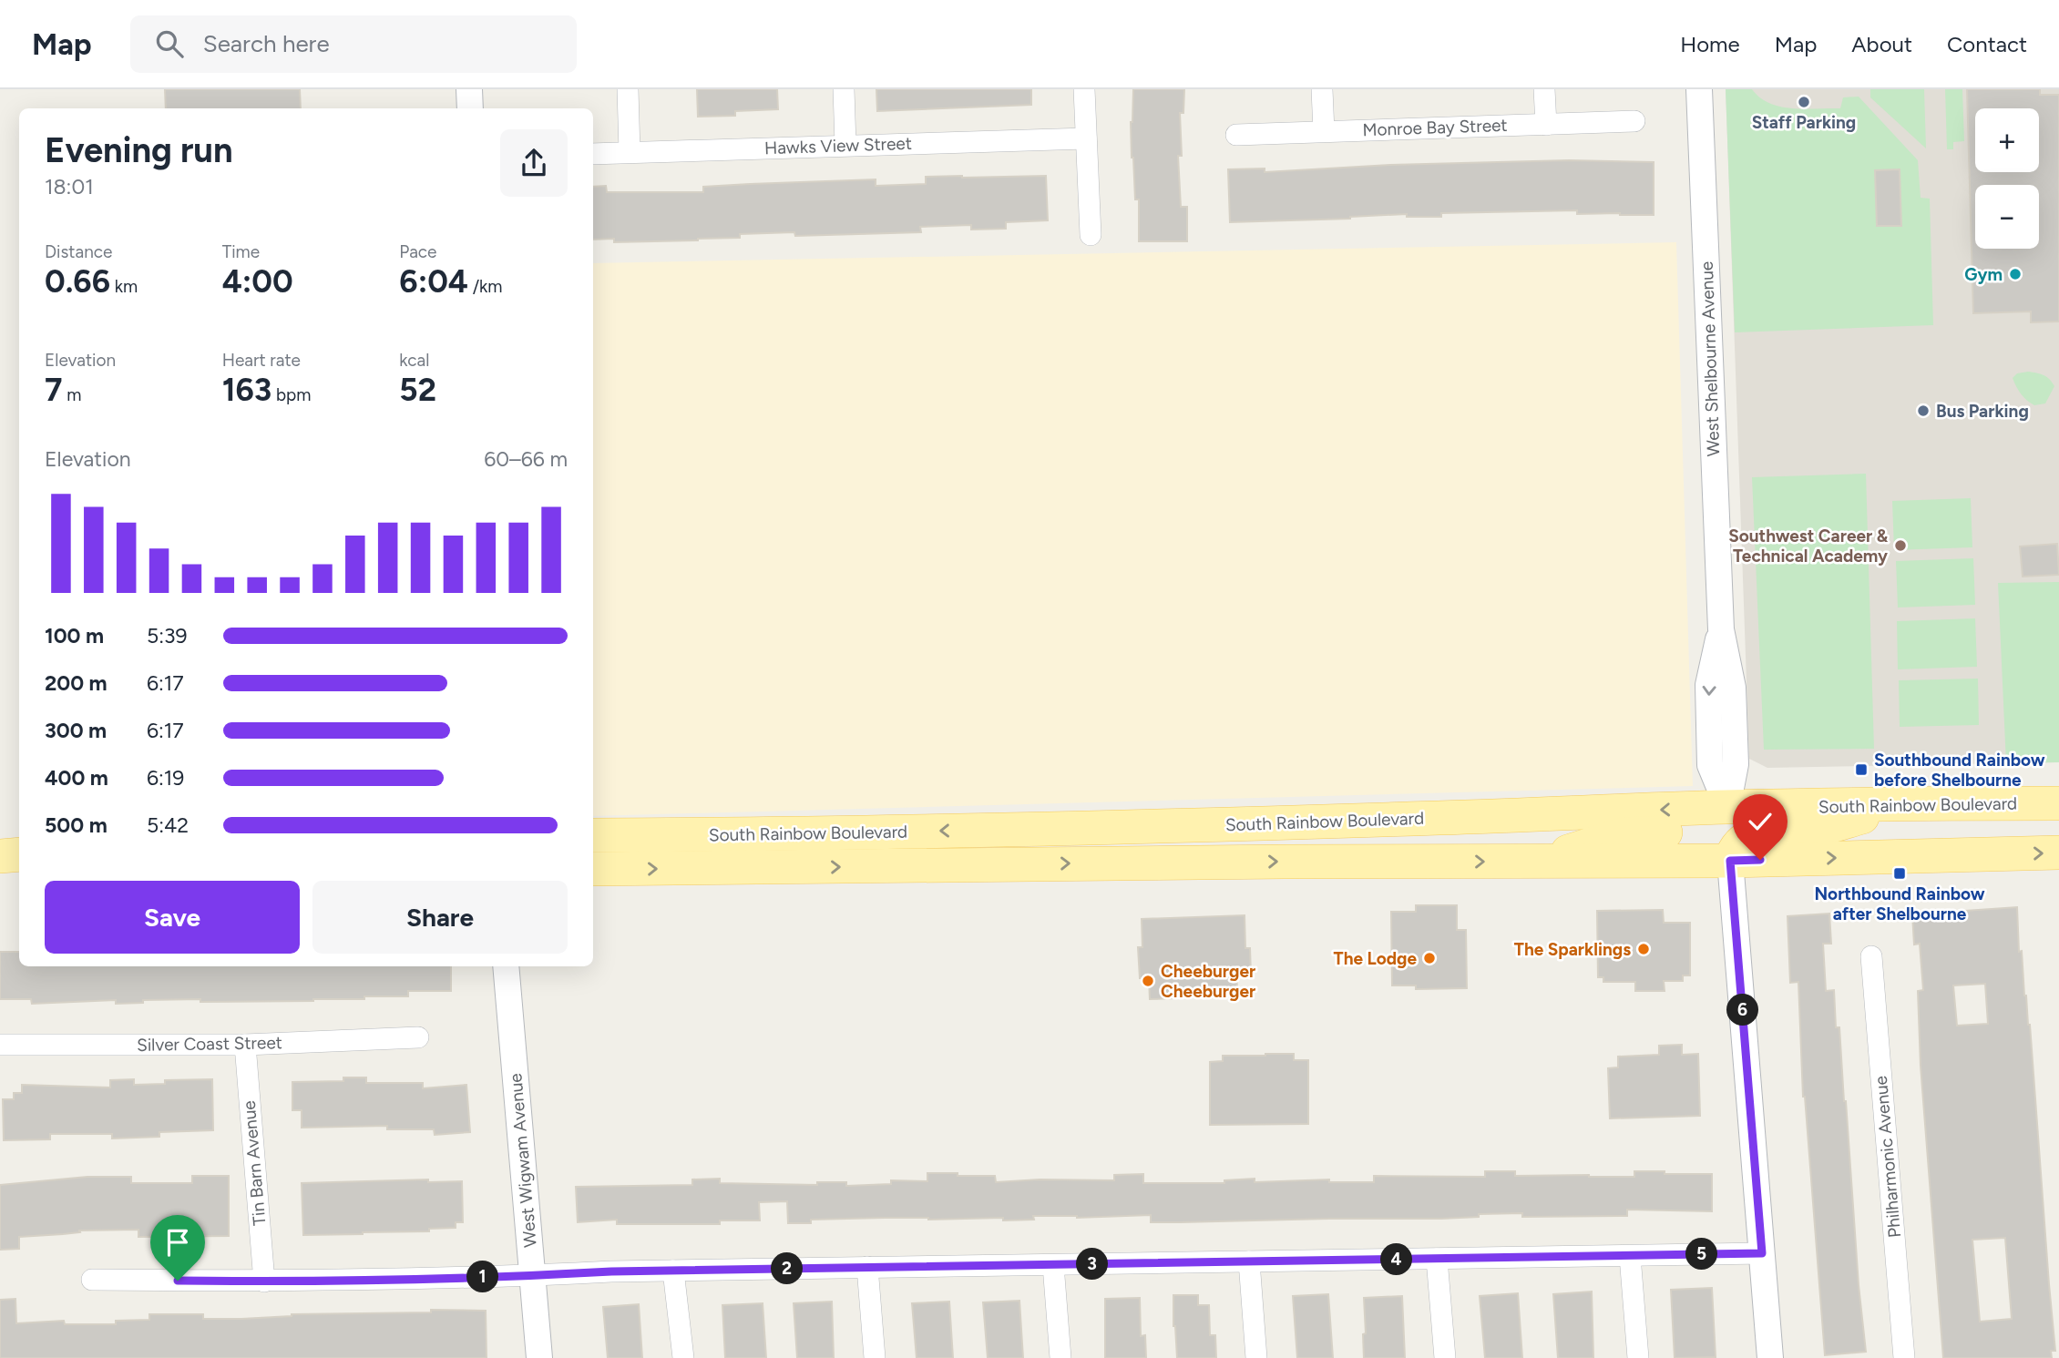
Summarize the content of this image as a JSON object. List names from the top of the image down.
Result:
{
  "streets": {
    "main road": ["South Rainbow Boulevard"],
    "street": [
      "Monroe Bay Street",
      "Hawks View Street",
      "West Shelbourne Avenue",
      "Silver Coast Street",
      "Philharmonic Avenue",
      "West Wigwam Avenue",
      "Tin Barn Avenue"
    ]
  },
  "crossings": [
    ["West Shelbourne Avenue", "South Rainbow Boulevard"],
    ["Silver Coast Street", "Tin Barn Avenue"]
  ],
  "places": {
    "other": [
      "Staff Parking",
      "Gym",
      "Bus Parking",
      "Southwest Career & Technical Academy",
      "The Sparklings",
      "The Lodge",
      "Cheeburger Cheeburger"
    ],
    "transit": ["Southbound Rainbow before Shelbourne", "Northbound Rainbow after Shelbourne"]
  },
  "page": {
    "header": "Map",
    "search": "Search here",
    "nav": [
      "Home",
      "Map",
      "About",
      "Contact"
    ],
    "map_buttons": ["+", "−"],
    "heading": ["Evening run", "18:01"],
    "stats": [
      ["Distance", "0.66 km"],
      ["Time", "4:00"],
      ["Pace", "6:04 /km"],
      ["Elevation", "7 m"],
      ["Heart rate", "163 bpm"],
      ["kcal", "52"]
    ],
    "chart": ["Elevation", "60–66 m"],
    "list": [
      {
        "name": "100 m",
        "note": "5:39"
      },
      {
        "name": "200 m",
        "note": "6:17"
      },
      {
        "name": "300 m",
        "note": "6:17"
      },
      {
        "name": "400 m",
        "note": "6:19"
      },
      {
        "name": "500 m",
        "note": "5:42"
      }
    ],
    "buttons": ["Save", "Share"],
    "pins": [
      "6",
      "5",
      "4",
      "3",
      "2",
      "1"
    ]
  }
}
